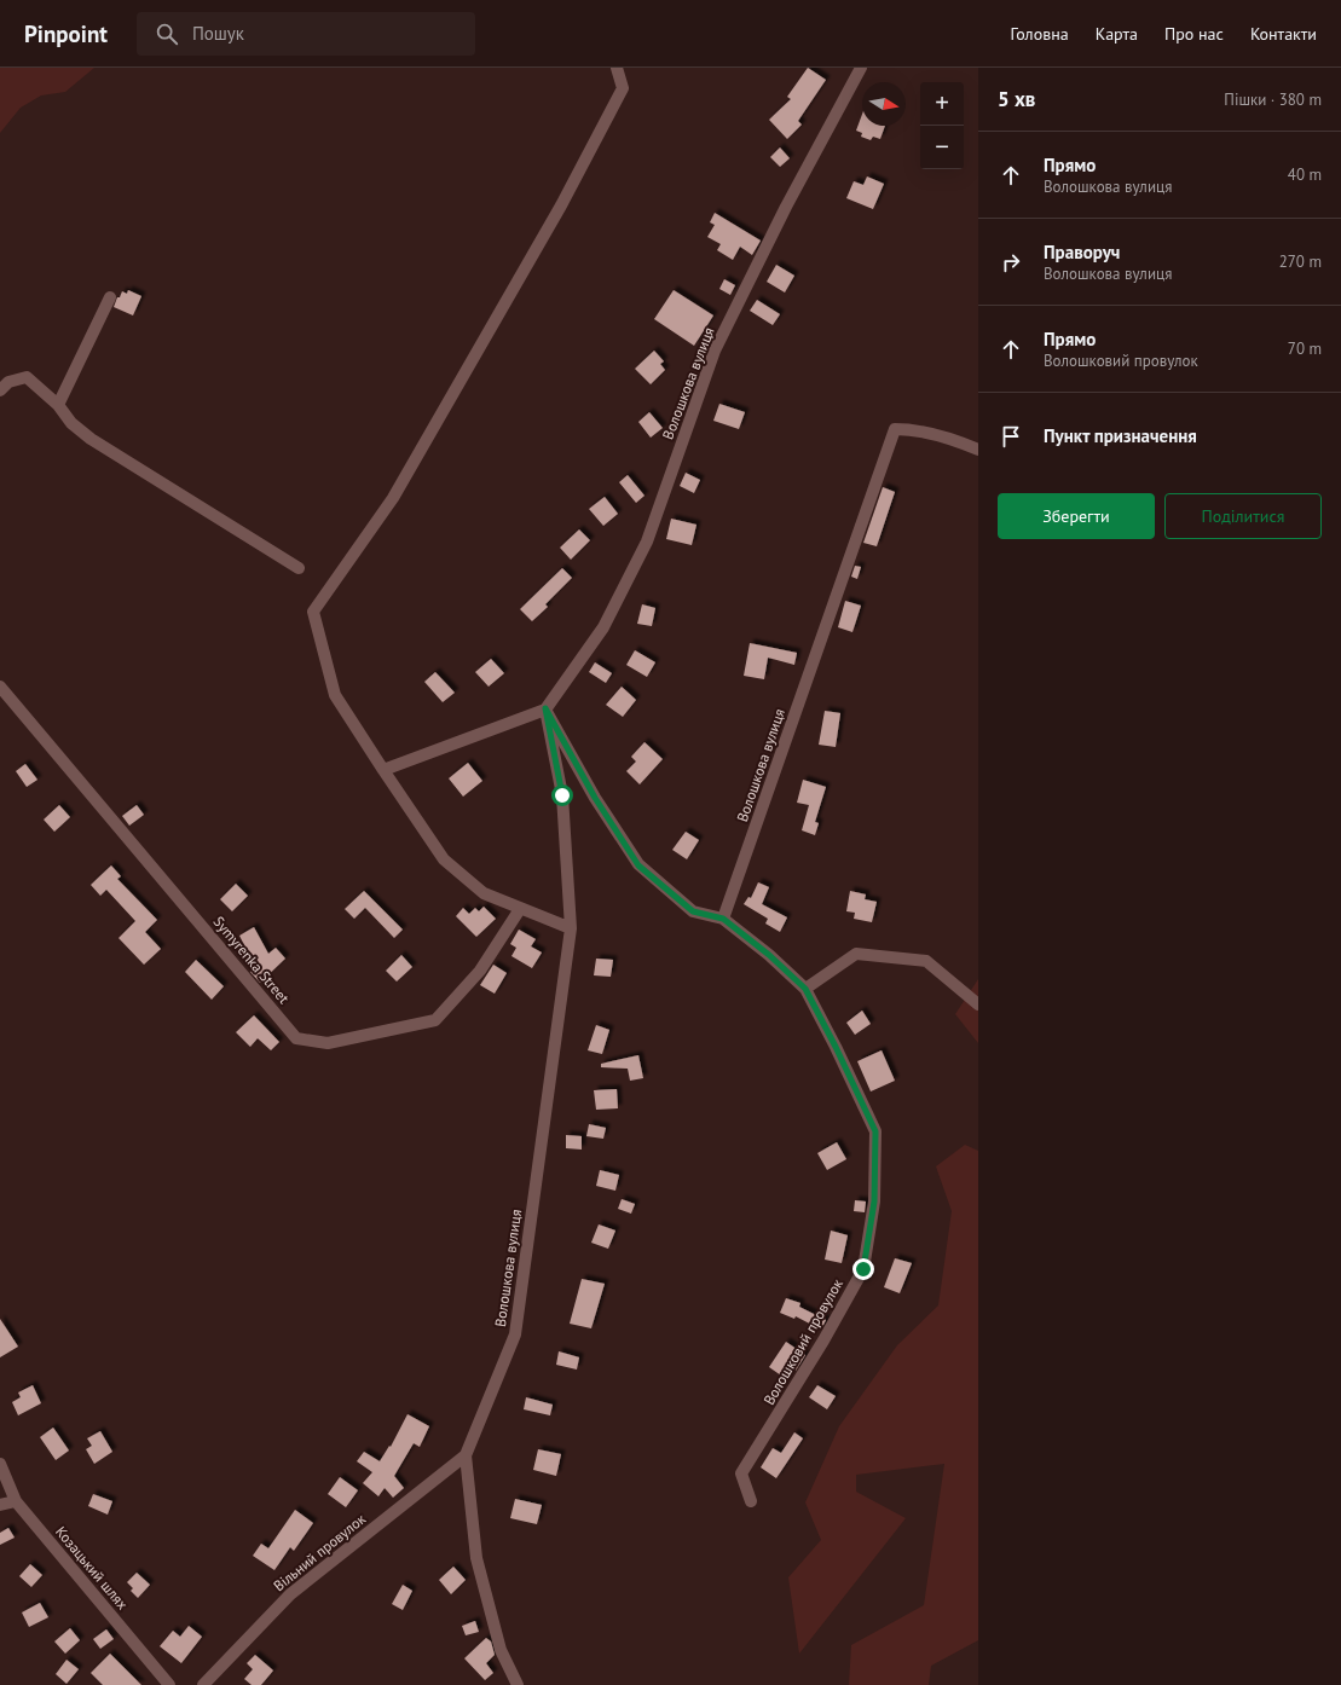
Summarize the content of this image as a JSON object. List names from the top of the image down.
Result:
{
  "streets": {
    "street": [
      "Волошкова вулиця",
      "Symyrenka Street",
      "Волошковий провулок",
      "Вільний провулок",
      "Козацький шлях"
    ]
  },
  "crossings": [
    ["Волошкова вулиця", "Вільний провулок"]
  ],
  "north": "right",
  "page": {
    "header": "Pinpoint",
    "search": "Пошук",
    "nav": [
      "Головна",
      "Карта",
      "Про нас",
      "Контакти"
    ],
    "heading": ["5 хв", "Пішки · 380 m"],
    "map_buttons": ["+", "−"],
    "list": [
      ["Прямо", "Волошкова вулиця", "40 m"],
      ["Праворуч", "Волошкова вулиця", "270 m"],
      ["Прямо", "Волошковий провулок", "70 m"],
      "Пункт призначення"
    ],
    "buttons": ["Зберегти", "Поділитися"]
  }
}
